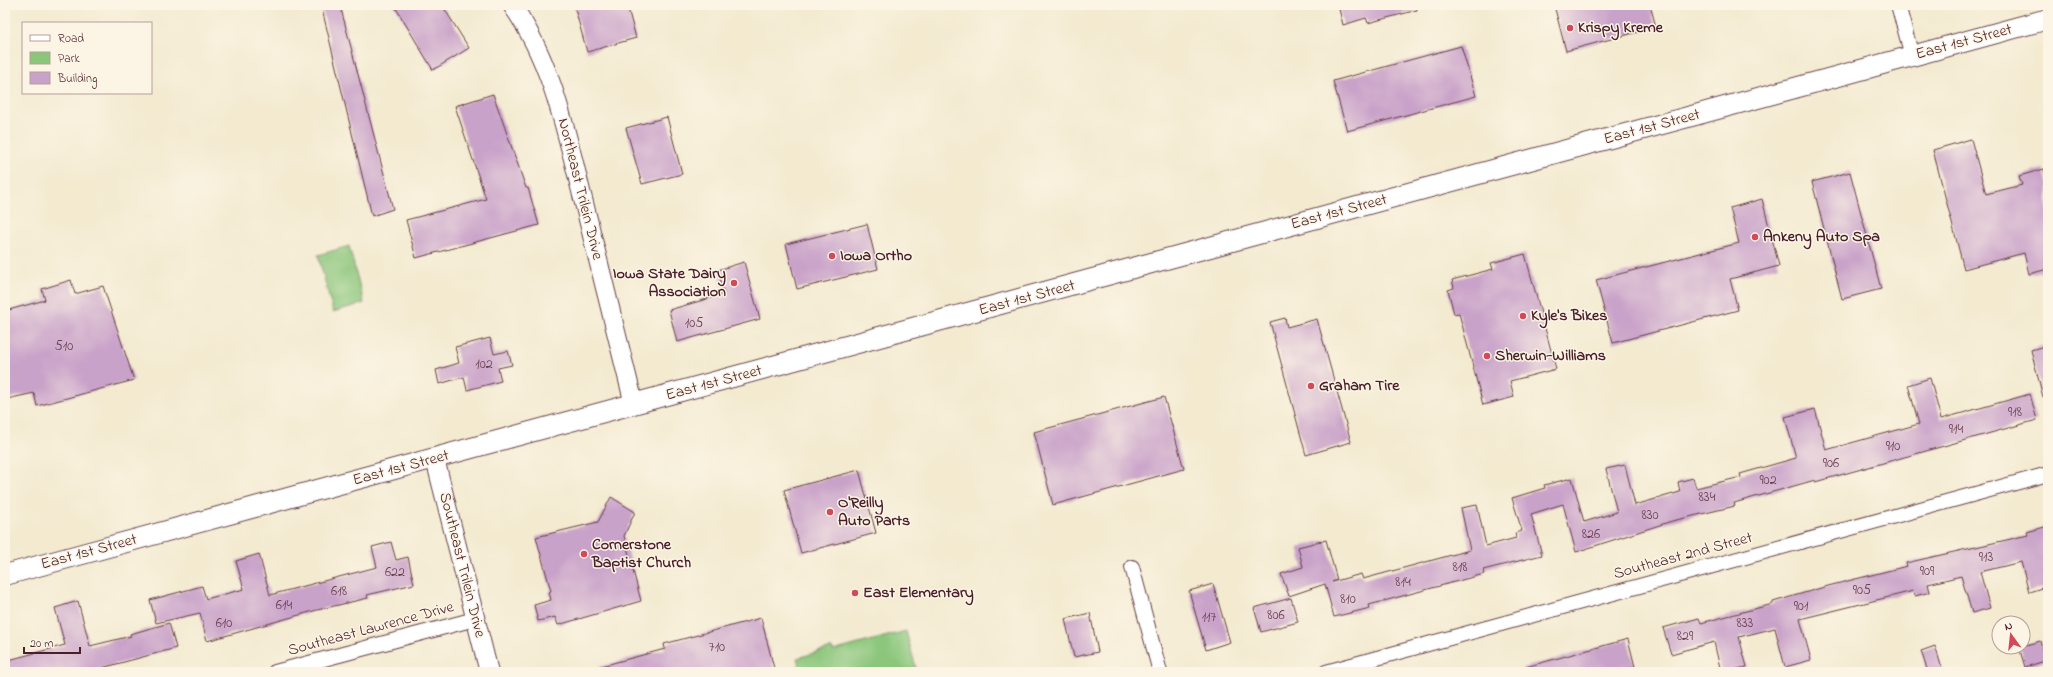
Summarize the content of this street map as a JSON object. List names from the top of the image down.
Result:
{
  "streets": {
    "main road": ["East 1st Street"],
    "street": [
      "Northeast Trilein Drive",
      "Southeast 2nd Street",
      "Southeast Trilein Drive",
      "Southeast Lawrence Drive"
    ]
  },
  "crossings": [
    ["East 1st Street", "Northeast Trilein Drive"],
    ["East 1st Street", "Southeast Trilein Drive"],
    ["Southeast Trilein Drive", "Southeast Lawrence Drive"]
  ],
  "places": [
    "Krispy Kreme",
    "Ankeny Auto Spa",
    "Iowa Ortho",
    "Iowa State Dairy Association",
    "Kyle's Bikes",
    "Sherwin-Williams",
    "Graham Tire",
    "O'Reilly Auto Parts",
    "Cornerstone Baptist Church",
    "East Elementary"
  ],
  "house_numbers": [
    "105",
    "510",
    "102",
    "918",
    "914",
    "910",
    "906",
    "902",
    "834",
    "830",
    "826",
    "913",
    "818",
    "909",
    "622",
    "814",
    "905",
    "618",
    "810",
    "614",
    "901",
    "806",
    "117",
    "610",
    "833",
    "829",
    "710"
  ],
  "legend": ["Road", "Park", "Building"],
  "scale_bar": "20 m",
  "north": "top"
}
